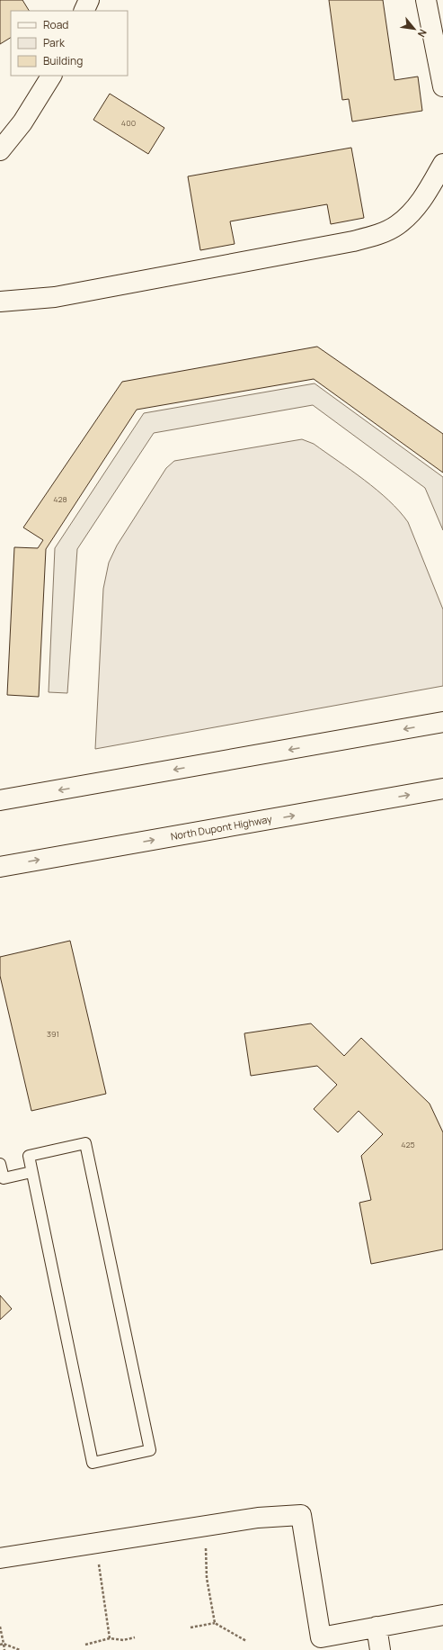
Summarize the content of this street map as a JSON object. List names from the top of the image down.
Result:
{
  "streets": {
    "main road": ["North Dupont Highway"]
  },
  "house_numbers": [
    "400",
    "428",
    "391",
    "425"
  ],
  "legend": ["Road", "Park", "Building"],
  "north": "bottom right"
}
